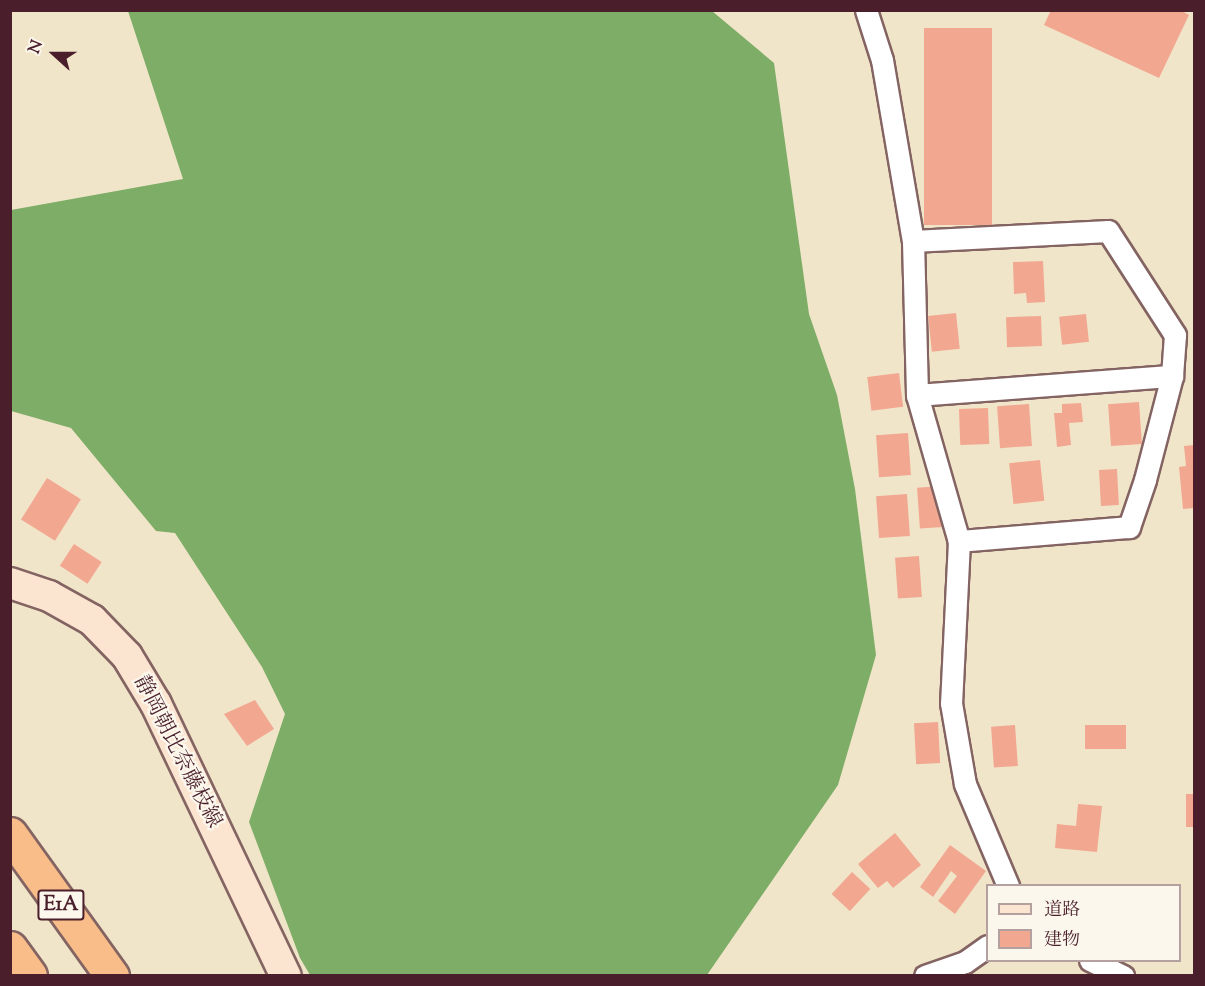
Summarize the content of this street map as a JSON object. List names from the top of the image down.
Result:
{
  "streets": {
    "highway": ["E1A"],
    "main road": ["静岡朝比奈藤枝線"]
  },
  "legend": ["道路", "建物"],
  "north": "left"
}
